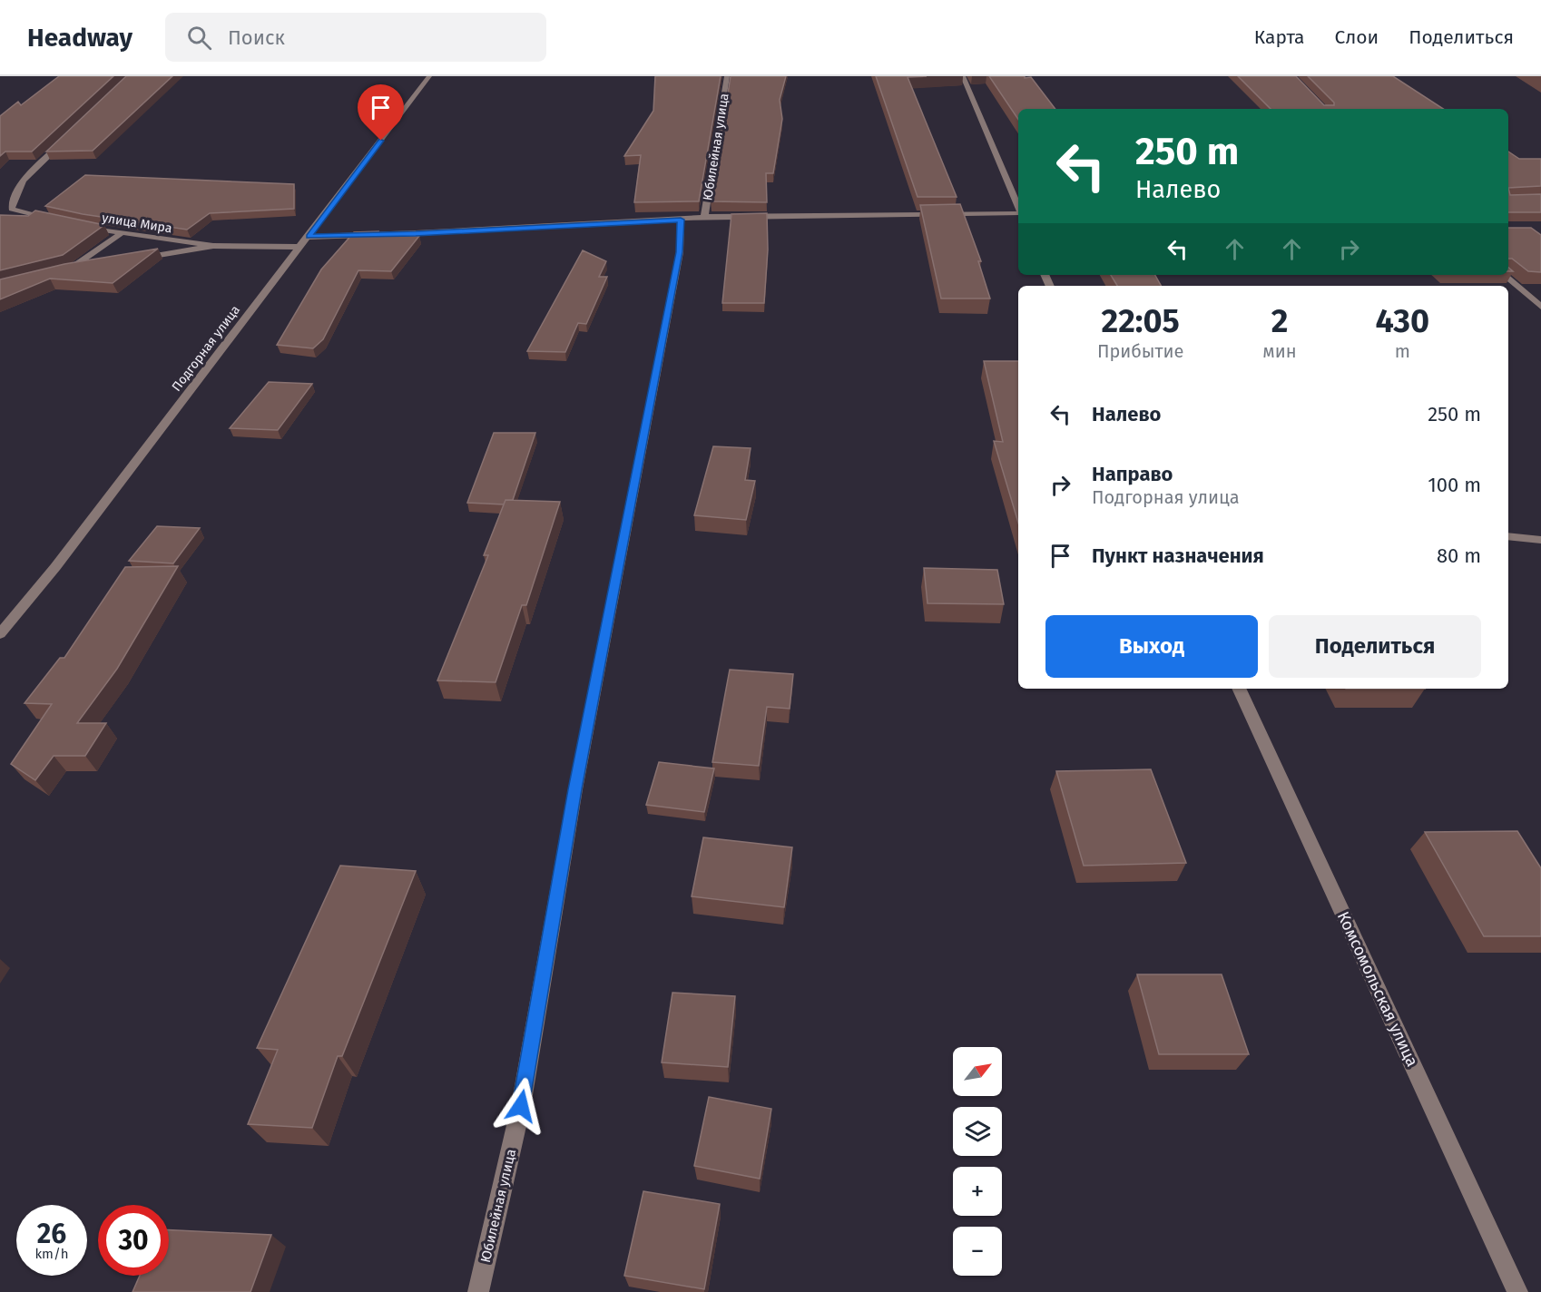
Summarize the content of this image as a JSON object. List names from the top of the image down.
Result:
{
  "streets": {
    "street": [
      "Юбилейная улица",
      "улица Мира",
      "Подгорная улица",
      "Комсомольская улица"
    ]
  },
  "north": "top right",
  "page": {
    "header": "Headway",
    "search": "Поиск",
    "nav": ["Карта", "Слои", "Поделиться"],
    "turn": ["250 m", "Налево"],
    "eta": [
      "22:05",
      "Прибытие",
      "2",
      "мин",
      "430",
      "m"
    ],
    "list": [
      {
        "name": "Налево",
        "value": "250 m"
      },
      {
        "name": "Направо",
        "note": "Подгорная улица",
        "value": "100 m"
      },
      {
        "name": "Пункт назначения",
        "value": "80 m"
      }
    ],
    "buttons": ["Выход", "Поделиться"],
    "map_buttons": ["+", "−"],
    "speed": "26 km/h",
    "limit": "30"
  }
}
